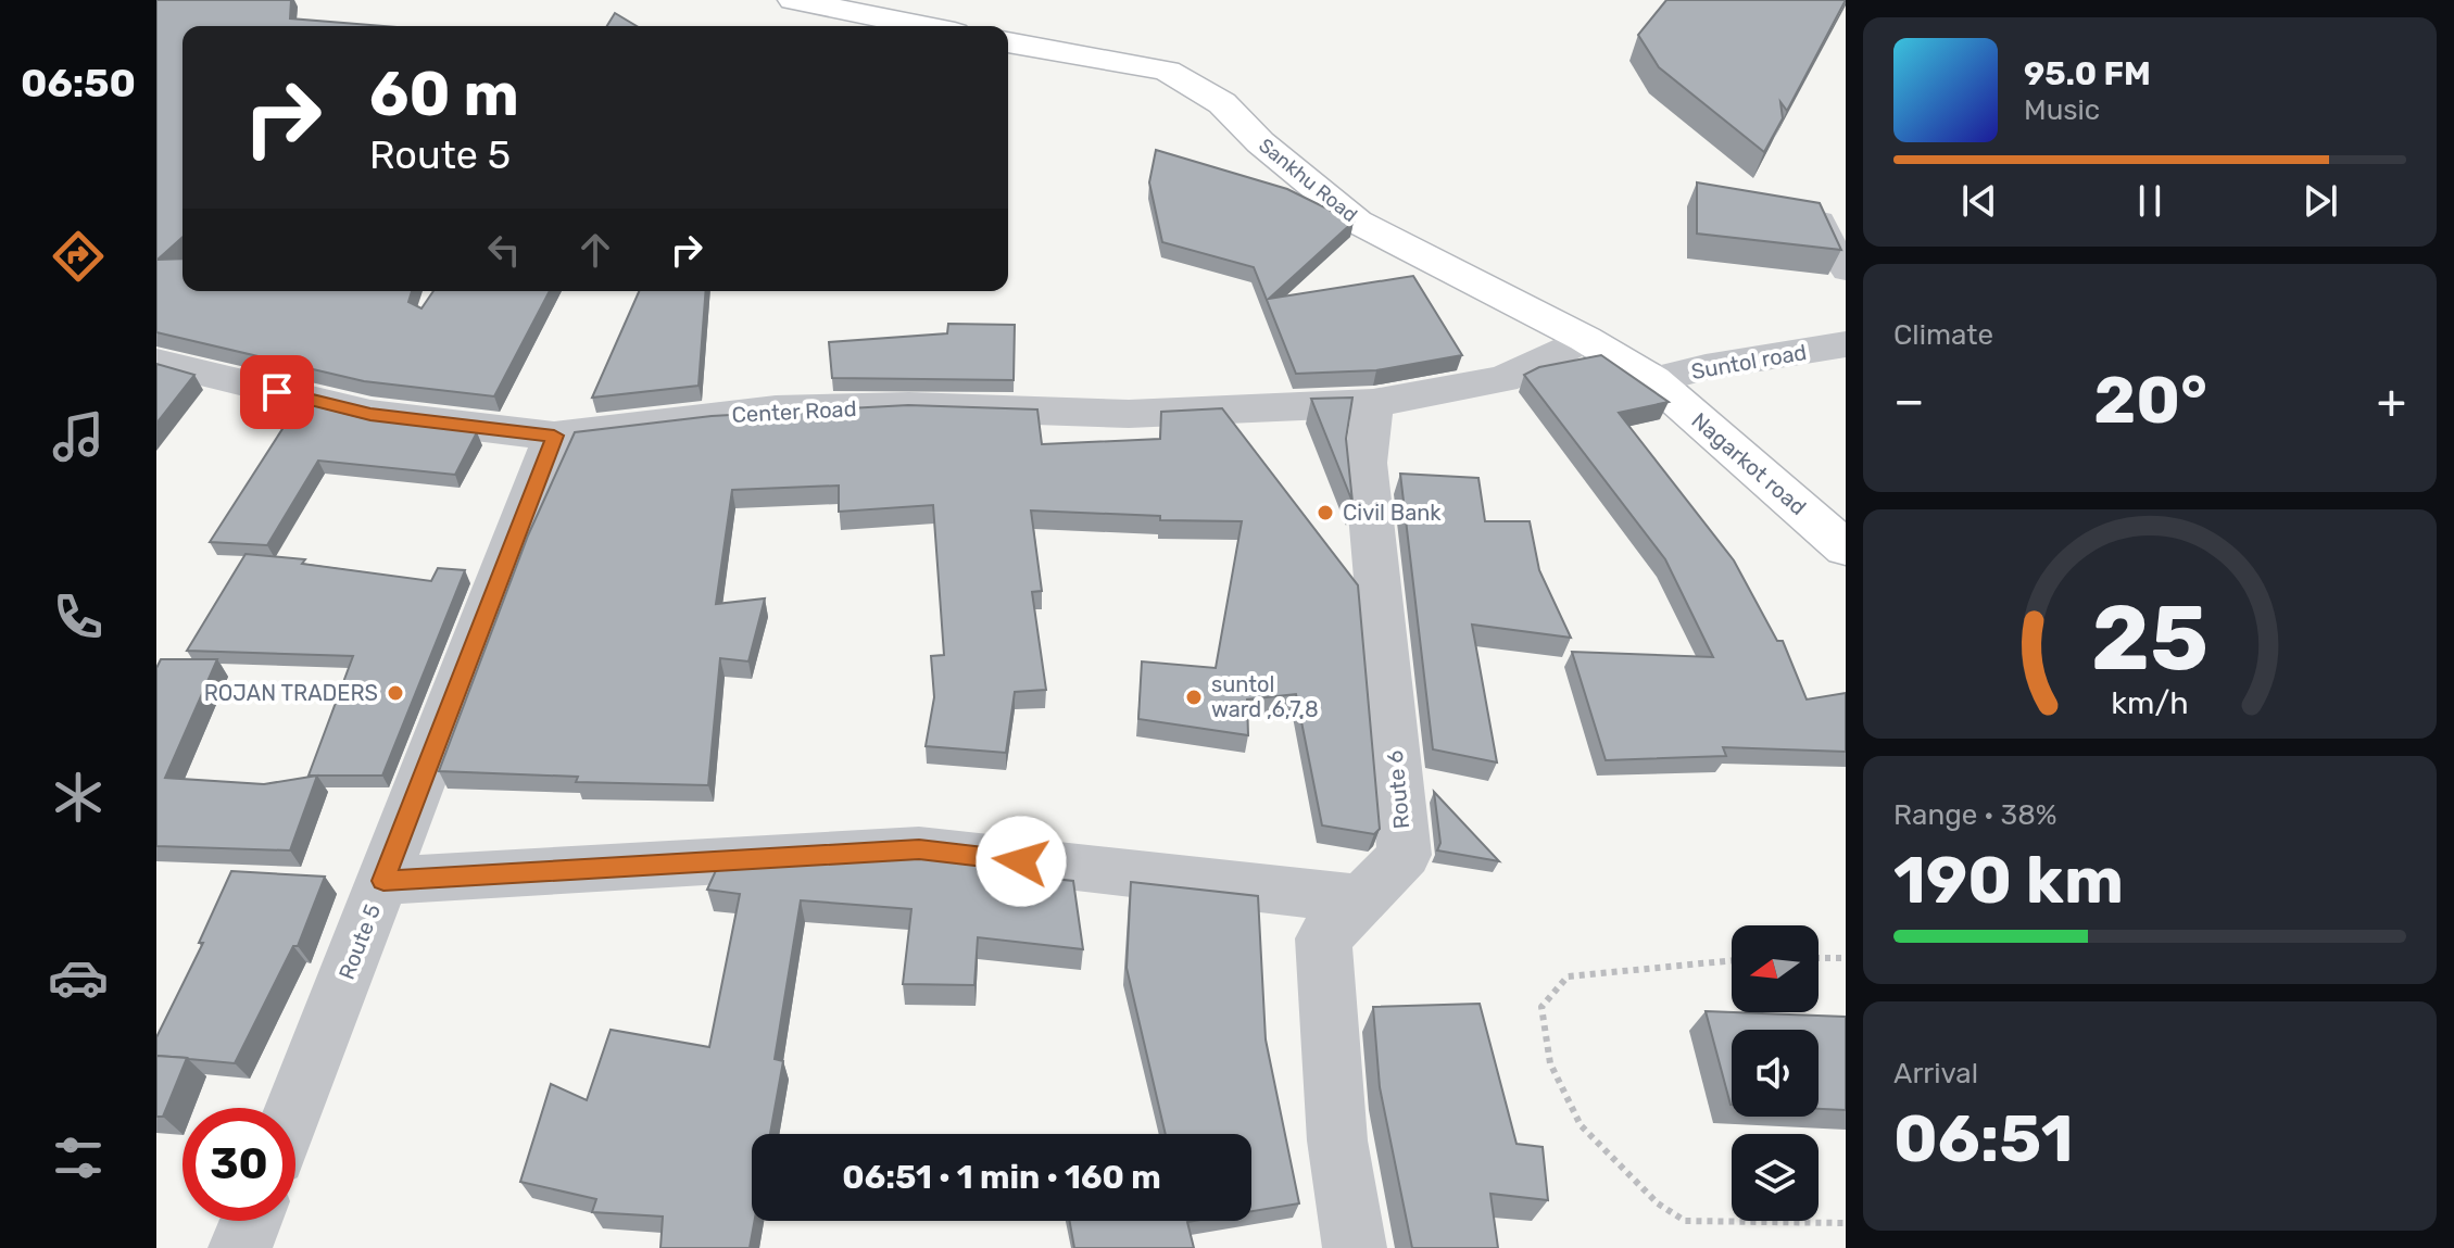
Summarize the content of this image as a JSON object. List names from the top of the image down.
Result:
{
  "streets": {
    "main road": ["Sankhu Road", "Nagarkot road"],
    "street": [
      "Suntol road",
      "Center Road",
      "Route 6",
      "Route 5"
    ]
  },
  "crossings": [
    ["Sankhu Road", "Suntol road"],
    ["Sankhu Road", "Center Road"],
    ["Sankhu Road", "Nagarkot road"],
    ["Suntol road", "Nagarkot road"],
    ["Center Road", "Route 6"],
    ["Center Road", "Route 5"]
  ],
  "places": ["Civil Bank", "ROJAN TRADERS", "suntol ward ,6,7,8"],
  "north": "left",
  "page": {
    "tabs": "06:50",
    "turn": ["60 m", "Route 5"],
    "song": ["95.0 FM", "Music"],
    "tile": [
      "Climate",
      ["Range · 38%", "190 km"],
      ["Arrival", "06:51"]
    ],
    "heat": ["−", "20°", "+"],
    "limit": "30",
    "trip": "06:51 · 1 min · 160 m",
    "gauge": ["25", "km/h"]
  }
}
